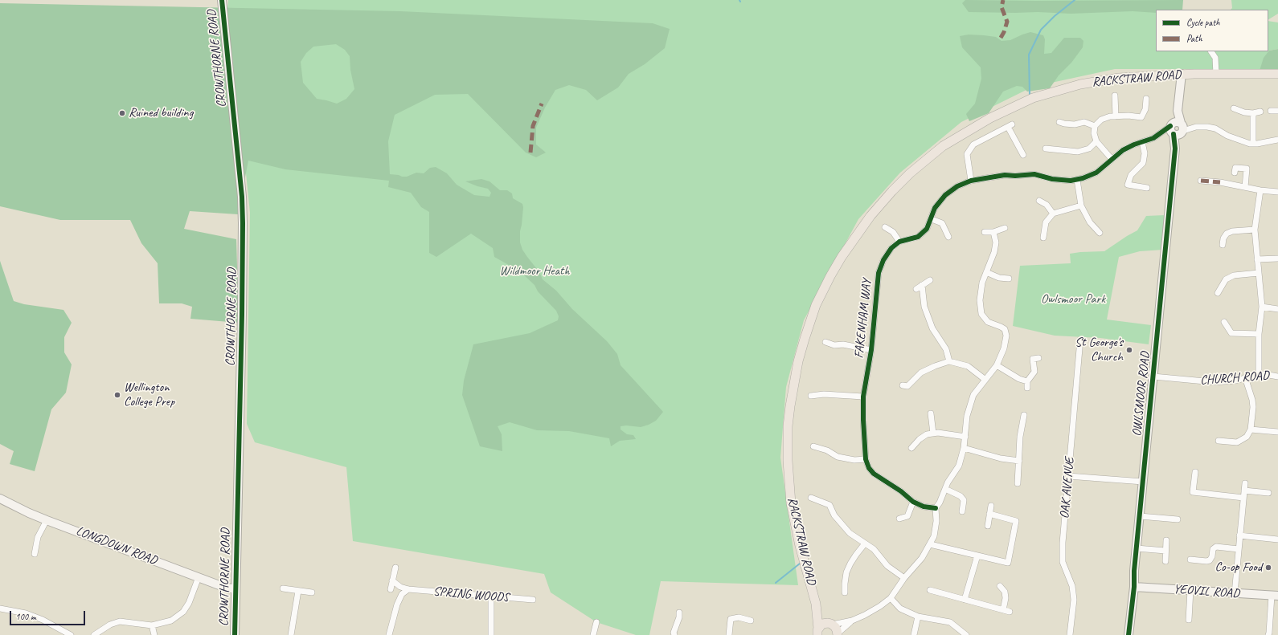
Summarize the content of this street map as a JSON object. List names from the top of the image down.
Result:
{
  "streets": {
    "main road": ["RACKSTRAW ROAD"],
    "street": [
      "CROWTHORNE ROAD",
      "FAKENHAM WAY",
      "CHURCH ROAD",
      "OWLSMOOR ROAD",
      "OAK AVENUE",
      "LONGDOWN ROAD",
      "YEOVIL ROAD",
      "SPRING WOODS"
    ]
  },
  "crossings": [
    ["CROWTHORNE ROAD", "LONGDOWN ROAD"],
    ["RACKSTRAW ROAD", "OWLSMOOR ROAD"],
    ["CHURCH ROAD", "OWLSMOOR ROAD"],
    ["OWLSMOOR ROAD", "YEOVIL ROAD"]
  ],
  "parks": ["Wildmoor Heath", "Owlsmoor Park"],
  "places": [
    "Ruined building",
    "St George's Church",
    "Wellington College Prep",
    "Co-op Food"
  ],
  "legend": ["Cycle path", "Path"],
  "scale_bar": "100 m"
}
